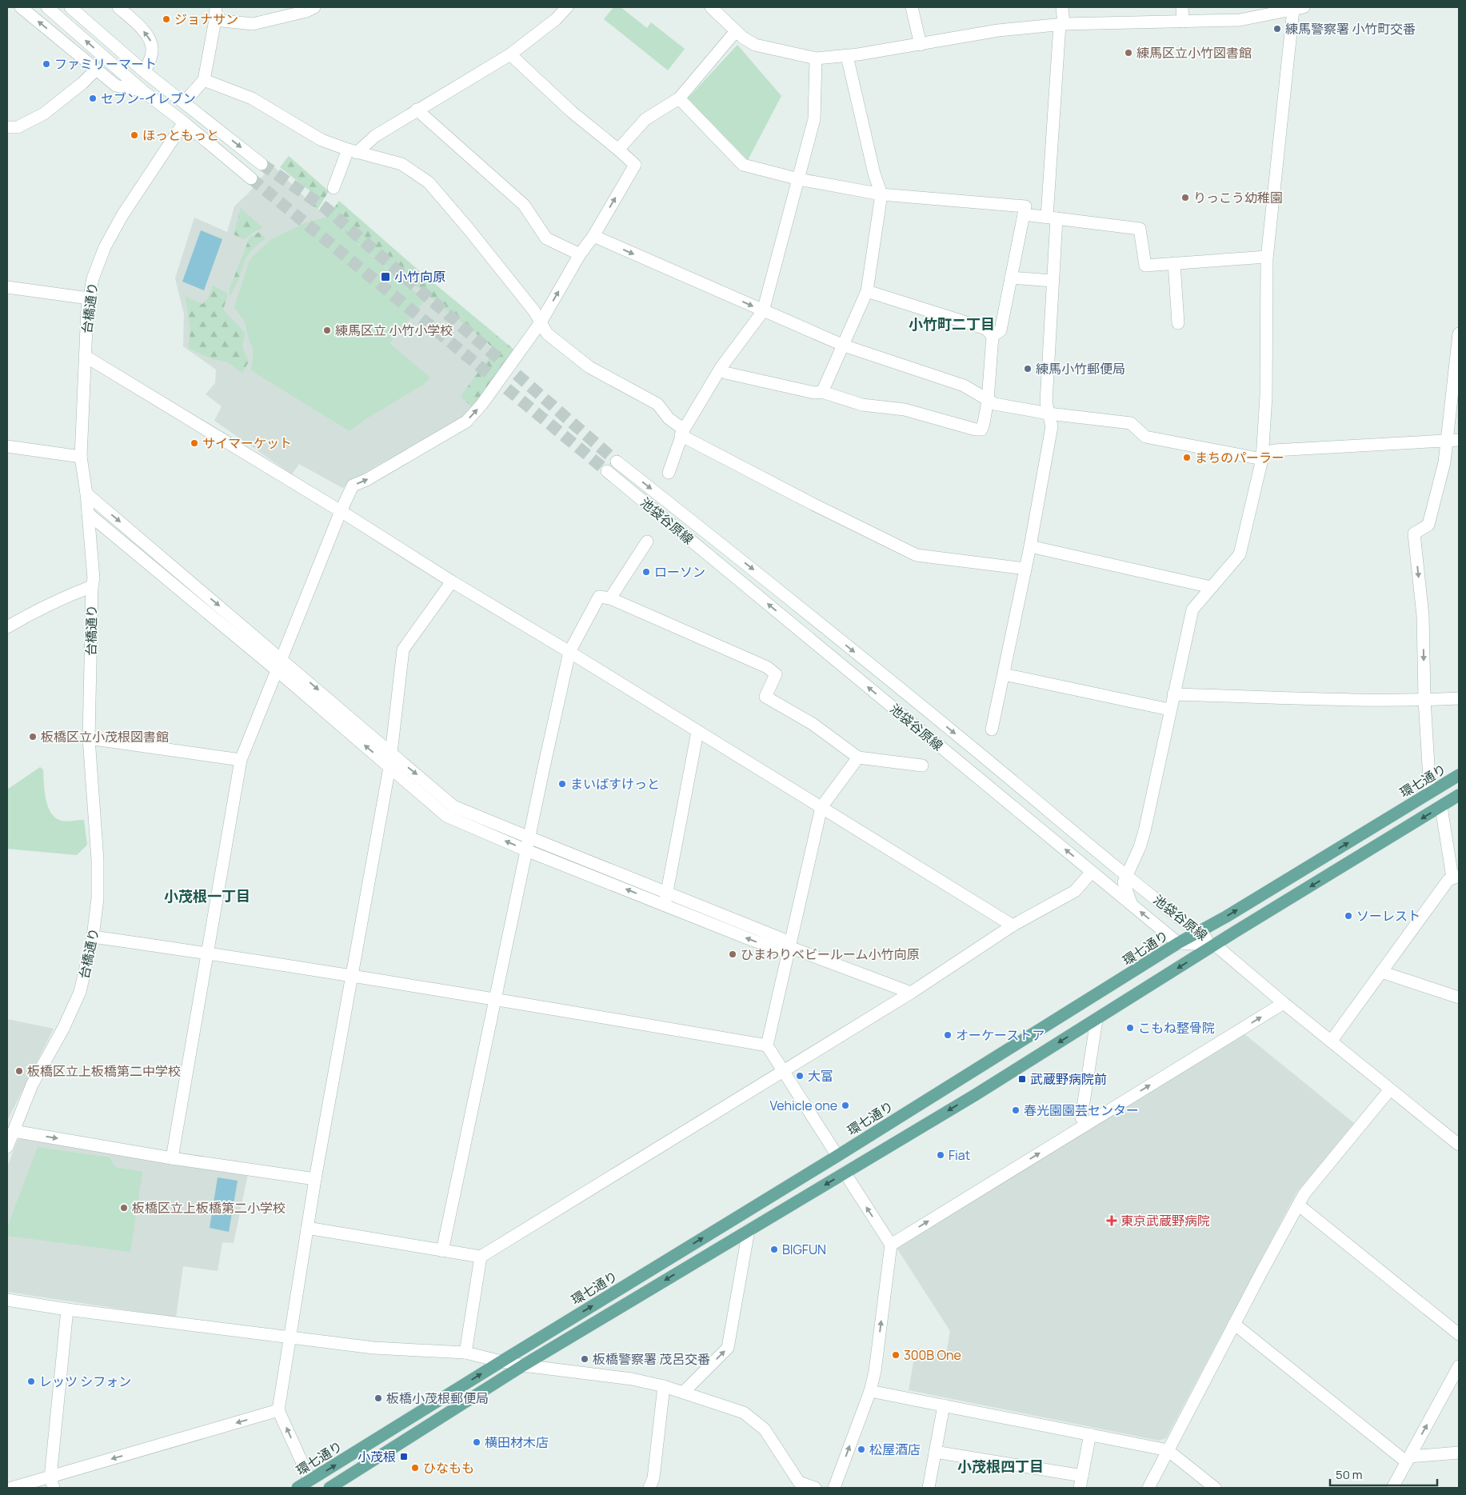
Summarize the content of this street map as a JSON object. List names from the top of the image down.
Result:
{
  "streets": {
    "main road": ["環七通り"],
    "street": ["台橋通り", "池袋谷原線"]
  },
  "crossings": [
    ["池袋谷原線", "環七通り"]
  ],
  "districts": ["小竹町二丁目", "小茂根一丁目", "小茂根四丁目"],
  "places": {
    "other": [
      "ジョナサン",
      "練馬警察署 小竹町交番",
      "練馬区立小竹図書館",
      "ファミリーマート",
      "セブン-イレブン",
      "ほっともっと",
      "りっこう幼稚園",
      "練馬区立 小竹小学校",
      "練馬小竹郵便局",
      "サイマーケット",
      "まちのパーラー",
      "ローソン",
      "板橋区立小茂根図書館",
      "まいばすけっと",
      "ソーレスト",
      "ひまわりベビールーム小竹向原",
      "こもね整骨院",
      "オーケーストア",
      "板橋区立上板橋第二中学校",
      "大富",
      "Vehicle one",
      "春光園園芸センター",
      "Fiat",
      "板橋区立上板橋第二小学校",
      "BIGFUN",
      "300B One",
      "板橋警察署 茂呂交番",
      "レッツ シフォン",
      "板橋小茂根郵便局",
      "横田材木店",
      "松屋酒店",
      "ひなもも"
    ],
    "transit": ["小竹向原", "武蔵野病院前", "小茂根"],
    "health": ["東京武蔵野病院"]
  },
  "scale_bar": "50 m"
}
